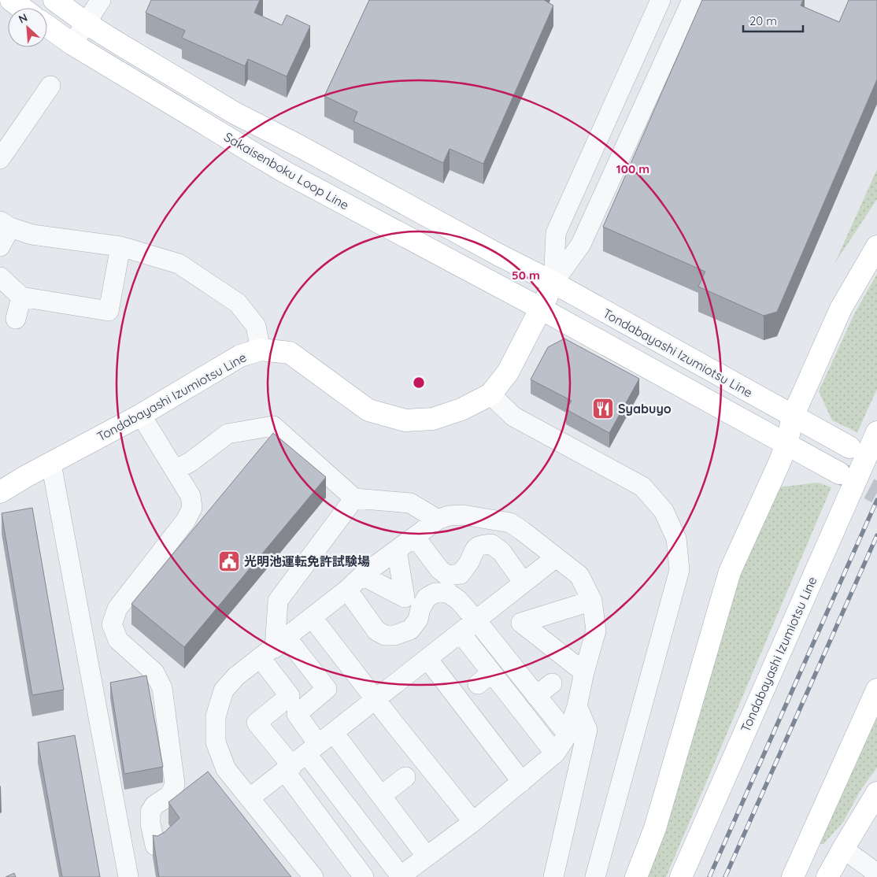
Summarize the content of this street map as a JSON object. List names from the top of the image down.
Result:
{
  "streets": {
    "main road": ["Sakaisenboku Loop Line", "Tondabayashi Izumiotsu Line"]
  },
  "crossings": [
    ["Sakaisenboku Loop Line", "Tondabayashi Izumiotsu Line"]
  ],
  "places": {
    "restaurant": ["Syabuyo"],
    "public building": ["光明池運転免許試験場"]
  },
  "scale_bar": "20 m",
  "north": "top left",
  "rings": ["100 m", "50 m"]
}
